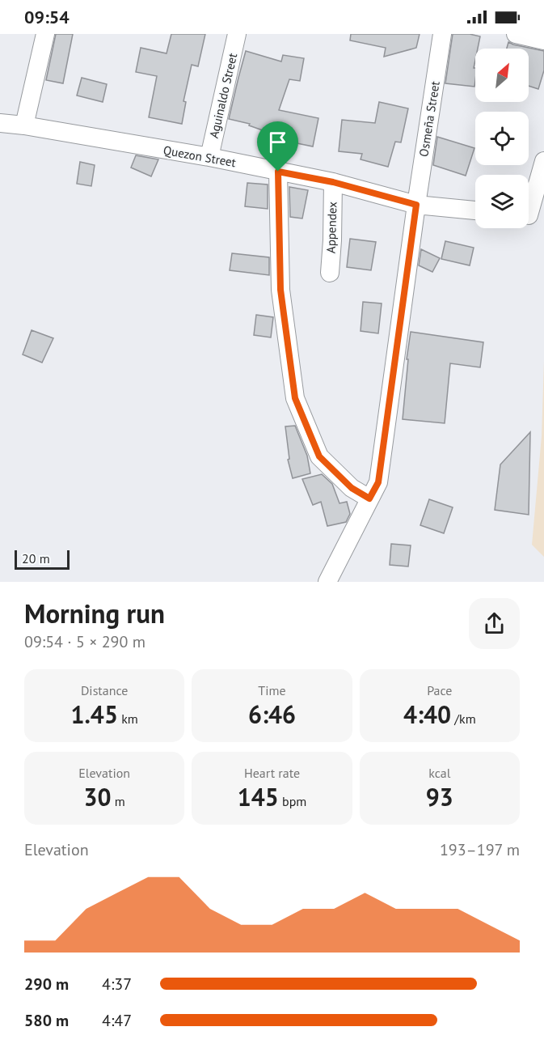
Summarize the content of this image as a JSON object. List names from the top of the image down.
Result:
{
  "streets": {
    "street": [
      "Aguinaldo Street",
      "Osmeña Street",
      "Quezon Street",
      "Appendex"
    ]
  },
  "crossings": [
    ["Aguinaldo Street", "Quezon Street"],
    ["Osmeña Street", "Quezon Street"],
    ["Quezon Street", "Appendex"]
  ],
  "scale_bar": "20 m",
  "north": "top right",
  "page": {
    "status": "09:54",
    "scale": "20 m",
    "heading": ["Morning run", "09:54 · 5 × 290 m"],
    "stats": [
      ["Distance", "1.45 km"],
      ["Time", "6:46"],
      ["Pace", "4:40 /km"],
      ["Elevation", "30 m"],
      ["Heart rate", "145 bpm"],
      ["kcal", "93"]
    ],
    "chart": ["Elevation", "193–197 m"],
    "list": [
      {
        "name": "290 m",
        "note": "4:37"
      },
      {
        "name": "580 m",
        "note": "4:47"
      }
    ]
  }
}
